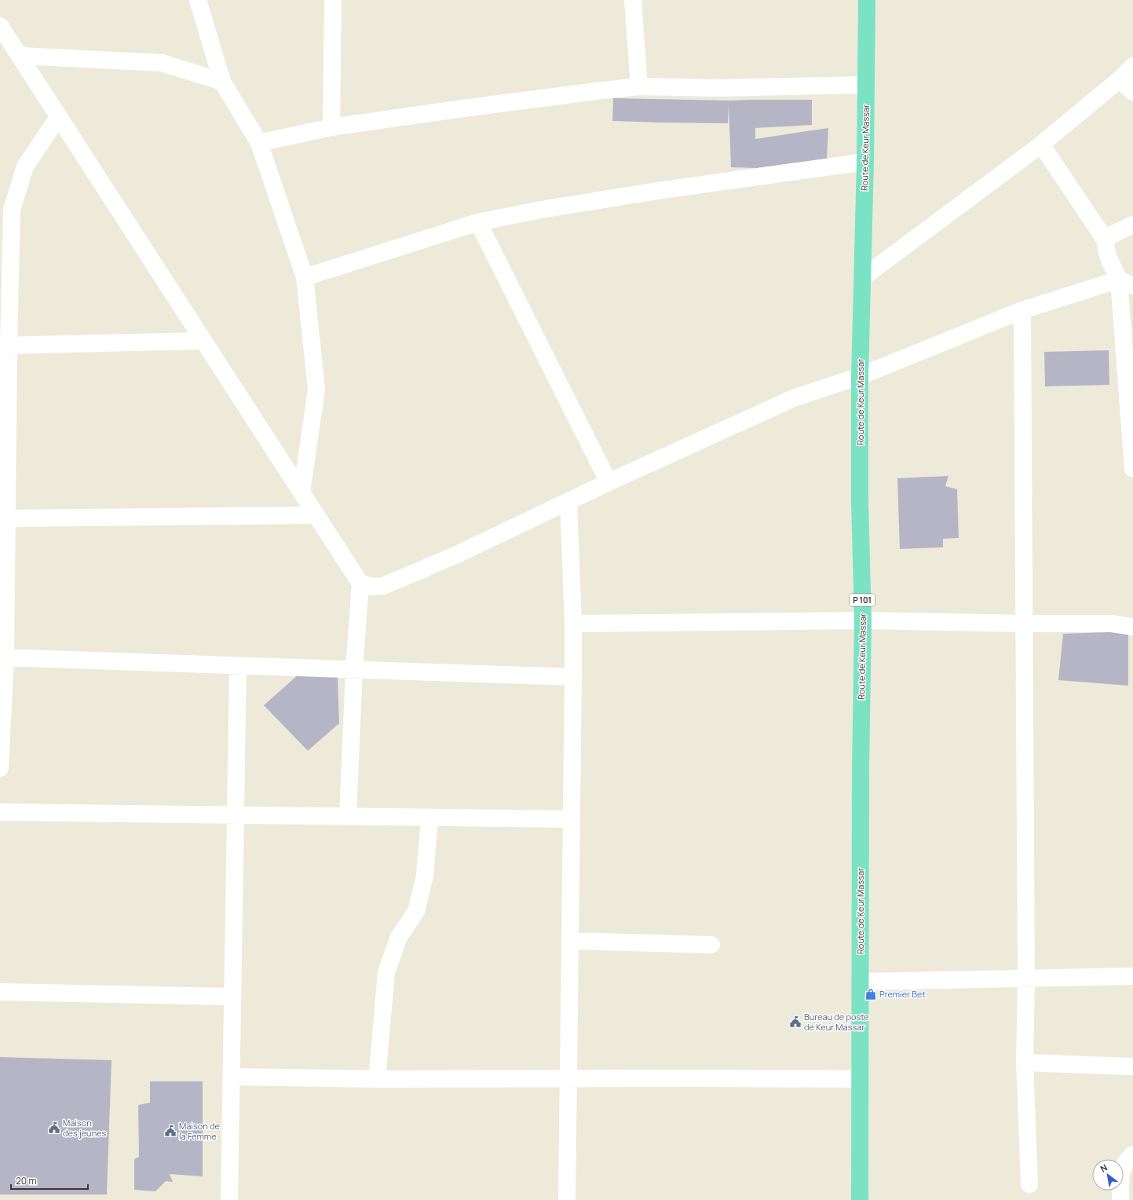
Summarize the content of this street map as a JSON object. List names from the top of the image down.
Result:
{
  "streets": {
    "main road": ["Route de Keur Massar", "P 101"]
  },
  "places": {
    "shop": ["Premier Bet"],
    "public building": ["Bureau de poste de Keur Massar", "Maison des jeunes", "Maison de la Femme"]
  },
  "scale_bar": "20 m",
  "north": "top left"
}
